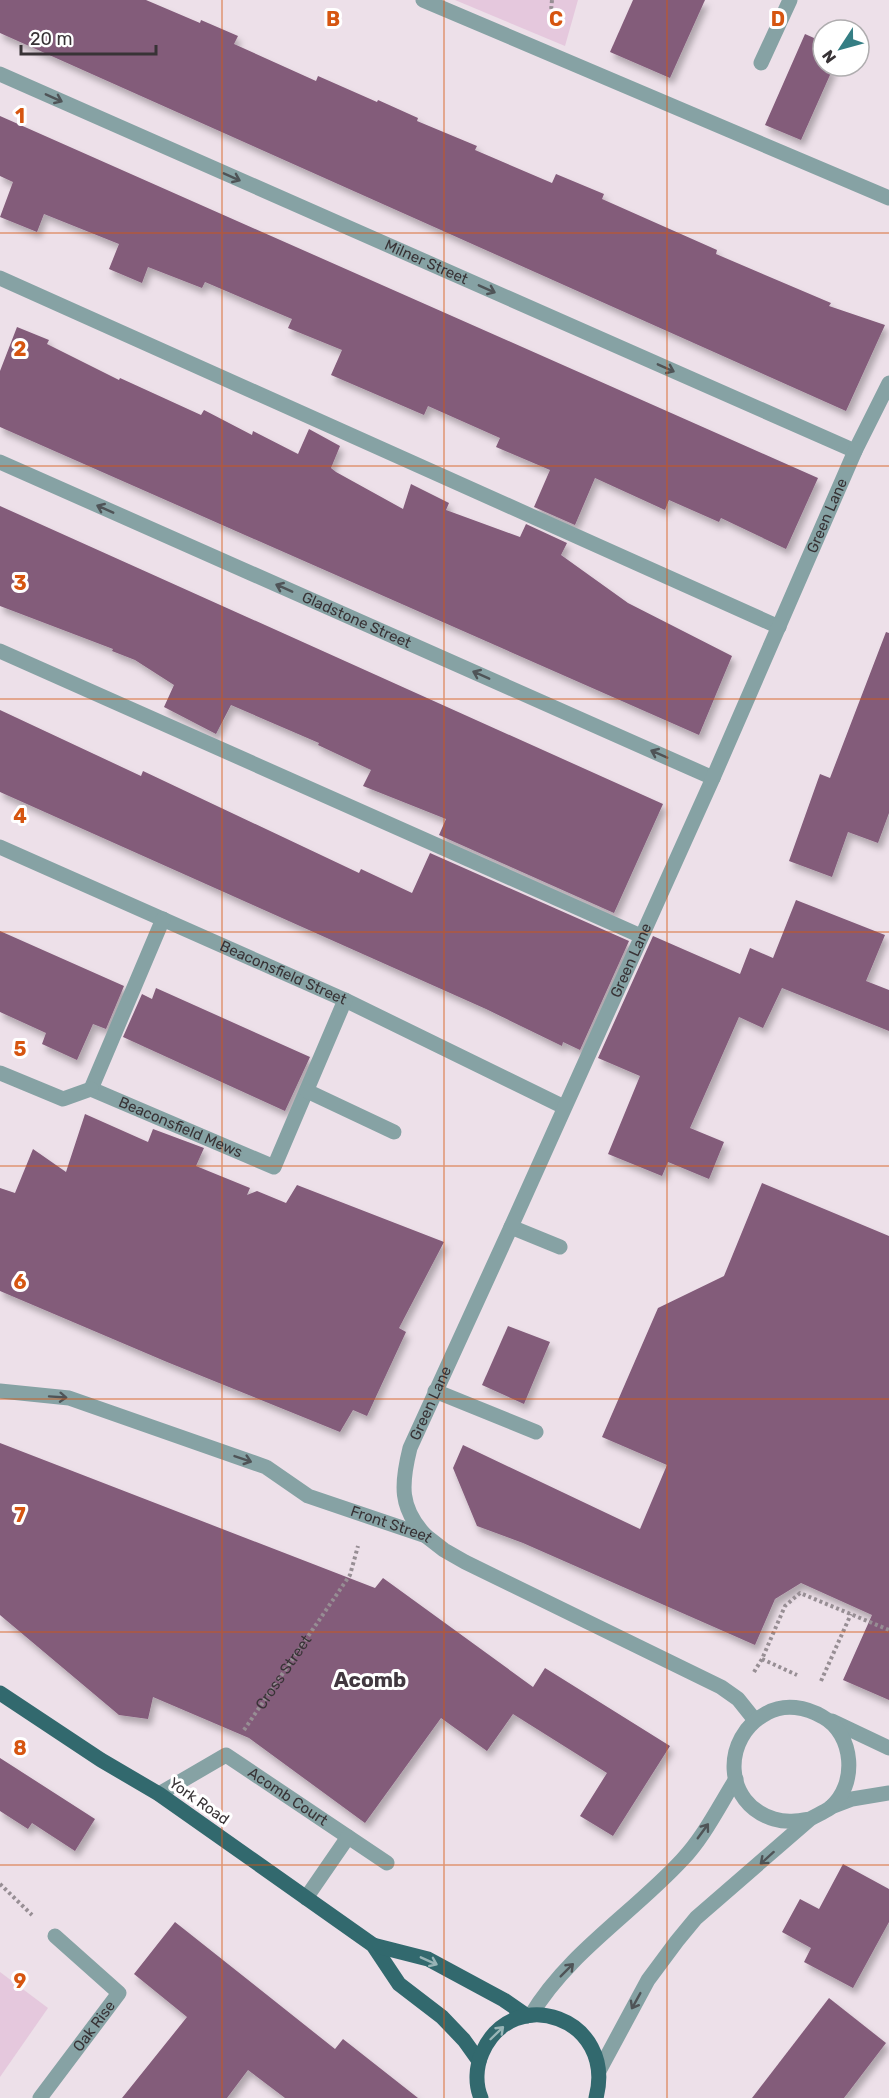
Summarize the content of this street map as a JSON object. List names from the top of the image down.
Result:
{
  "streets": {
    "main road": ["York Road"],
    "street": [
      "Milner Street",
      "Green Lane",
      "Gladstone Street",
      "Beaconsfield Street",
      "Beaconsfield Mews",
      "Front Street",
      "Acomb Court",
      "Oak Rise"
    ],
    "path": ["Cross Street"]
  },
  "crossings": [
    ["Milner Street", "Green Lane"],
    ["Green Lane", "Gladstone Street"],
    ["Green Lane", "Beaconsfield Street"],
    ["Green Lane", "Front Street"],
    ["Beaconsfield Street", "Beaconsfield Mews"],
    ["Front Street", "Cross Street"],
    ["Cross Street", "Acomb Court"]
  ],
  "one_way": ["Milner Street", "Gladstone Street", "Front Street"],
  "districts": ["Acomb"],
  "scale_bar": "20 m",
  "north": "bottom left",
  "grid": {
    "columns": ["B", "C", "D"],
    "rows": [
      "1",
      "2",
      "3",
      "4",
      "5",
      "6",
      "7",
      "8",
      "9"
    ]
  }
}
